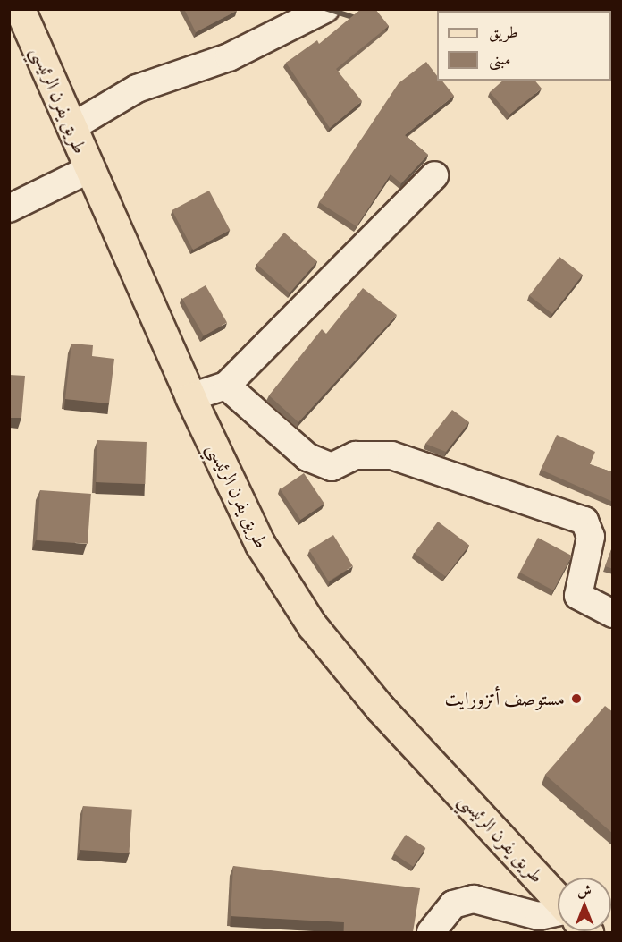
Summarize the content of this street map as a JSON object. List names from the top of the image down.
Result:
{
  "streets": {
    "main road": ["طريق يفرن الرئيسي"]
  },
  "places": ["مستوصف أتزورايت"],
  "legend": ["طريق", "مبنى"],
  "north": "top"
}
